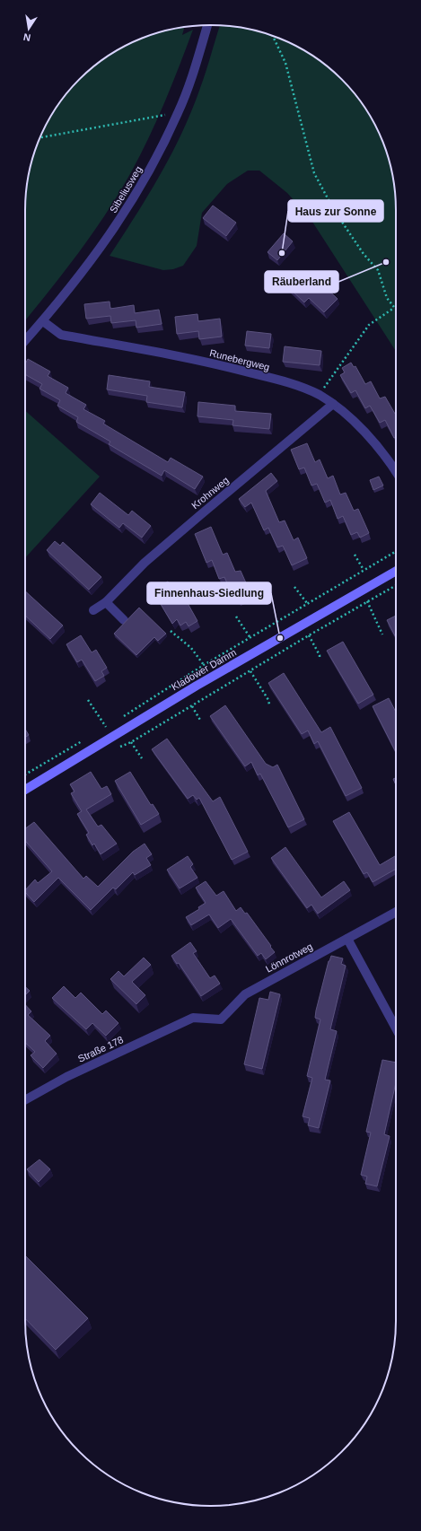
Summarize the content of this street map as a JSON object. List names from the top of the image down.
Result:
{
  "streets": {
    "main road": ["Kladower Damm"],
    "street": [
      "Sibeliusweg",
      "Runebergweg",
      "Krohnweg",
      "Lönnrotweg",
      "Straße 178"
    ]
  },
  "crossings": [
    ["Sibeliusweg", "Runebergweg"],
    ["Runebergweg", "Krohnweg"],
    ["Lönnrotweg", "Straße 178"]
  ],
  "places": ["Haus zur Sonne", "Räuberland", "Finnenhaus-Siedlung"],
  "north": "bottom"
}
